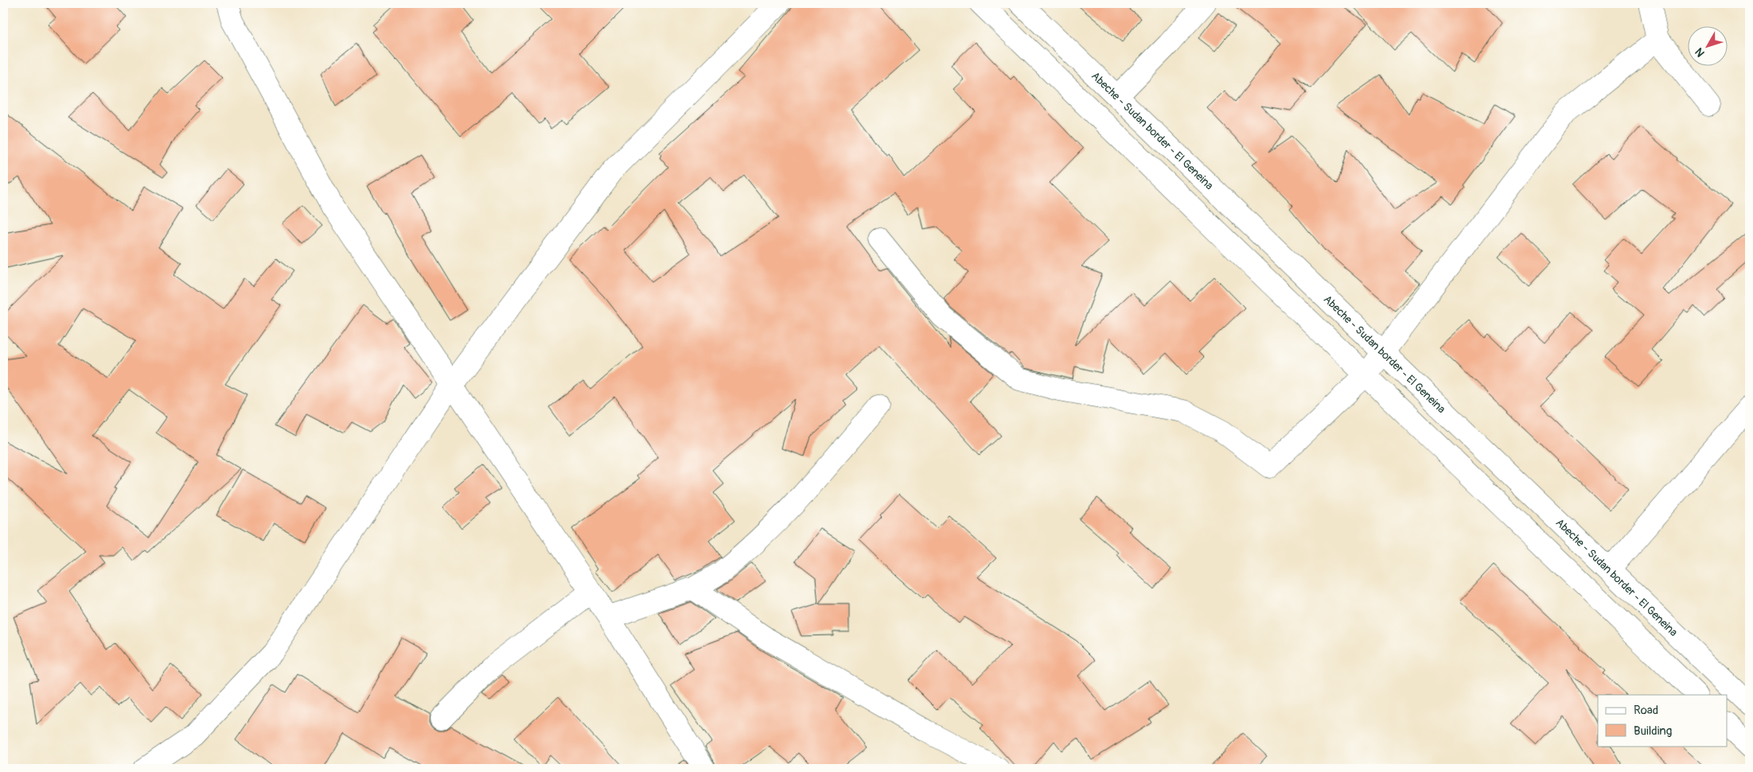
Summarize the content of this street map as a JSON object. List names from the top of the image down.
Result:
{
  "streets": {
    "main road": ["Abeche - Sudan border - El Geneina"]
  },
  "legend": ["Road", "Building"],
  "north": "bottom left"
}
